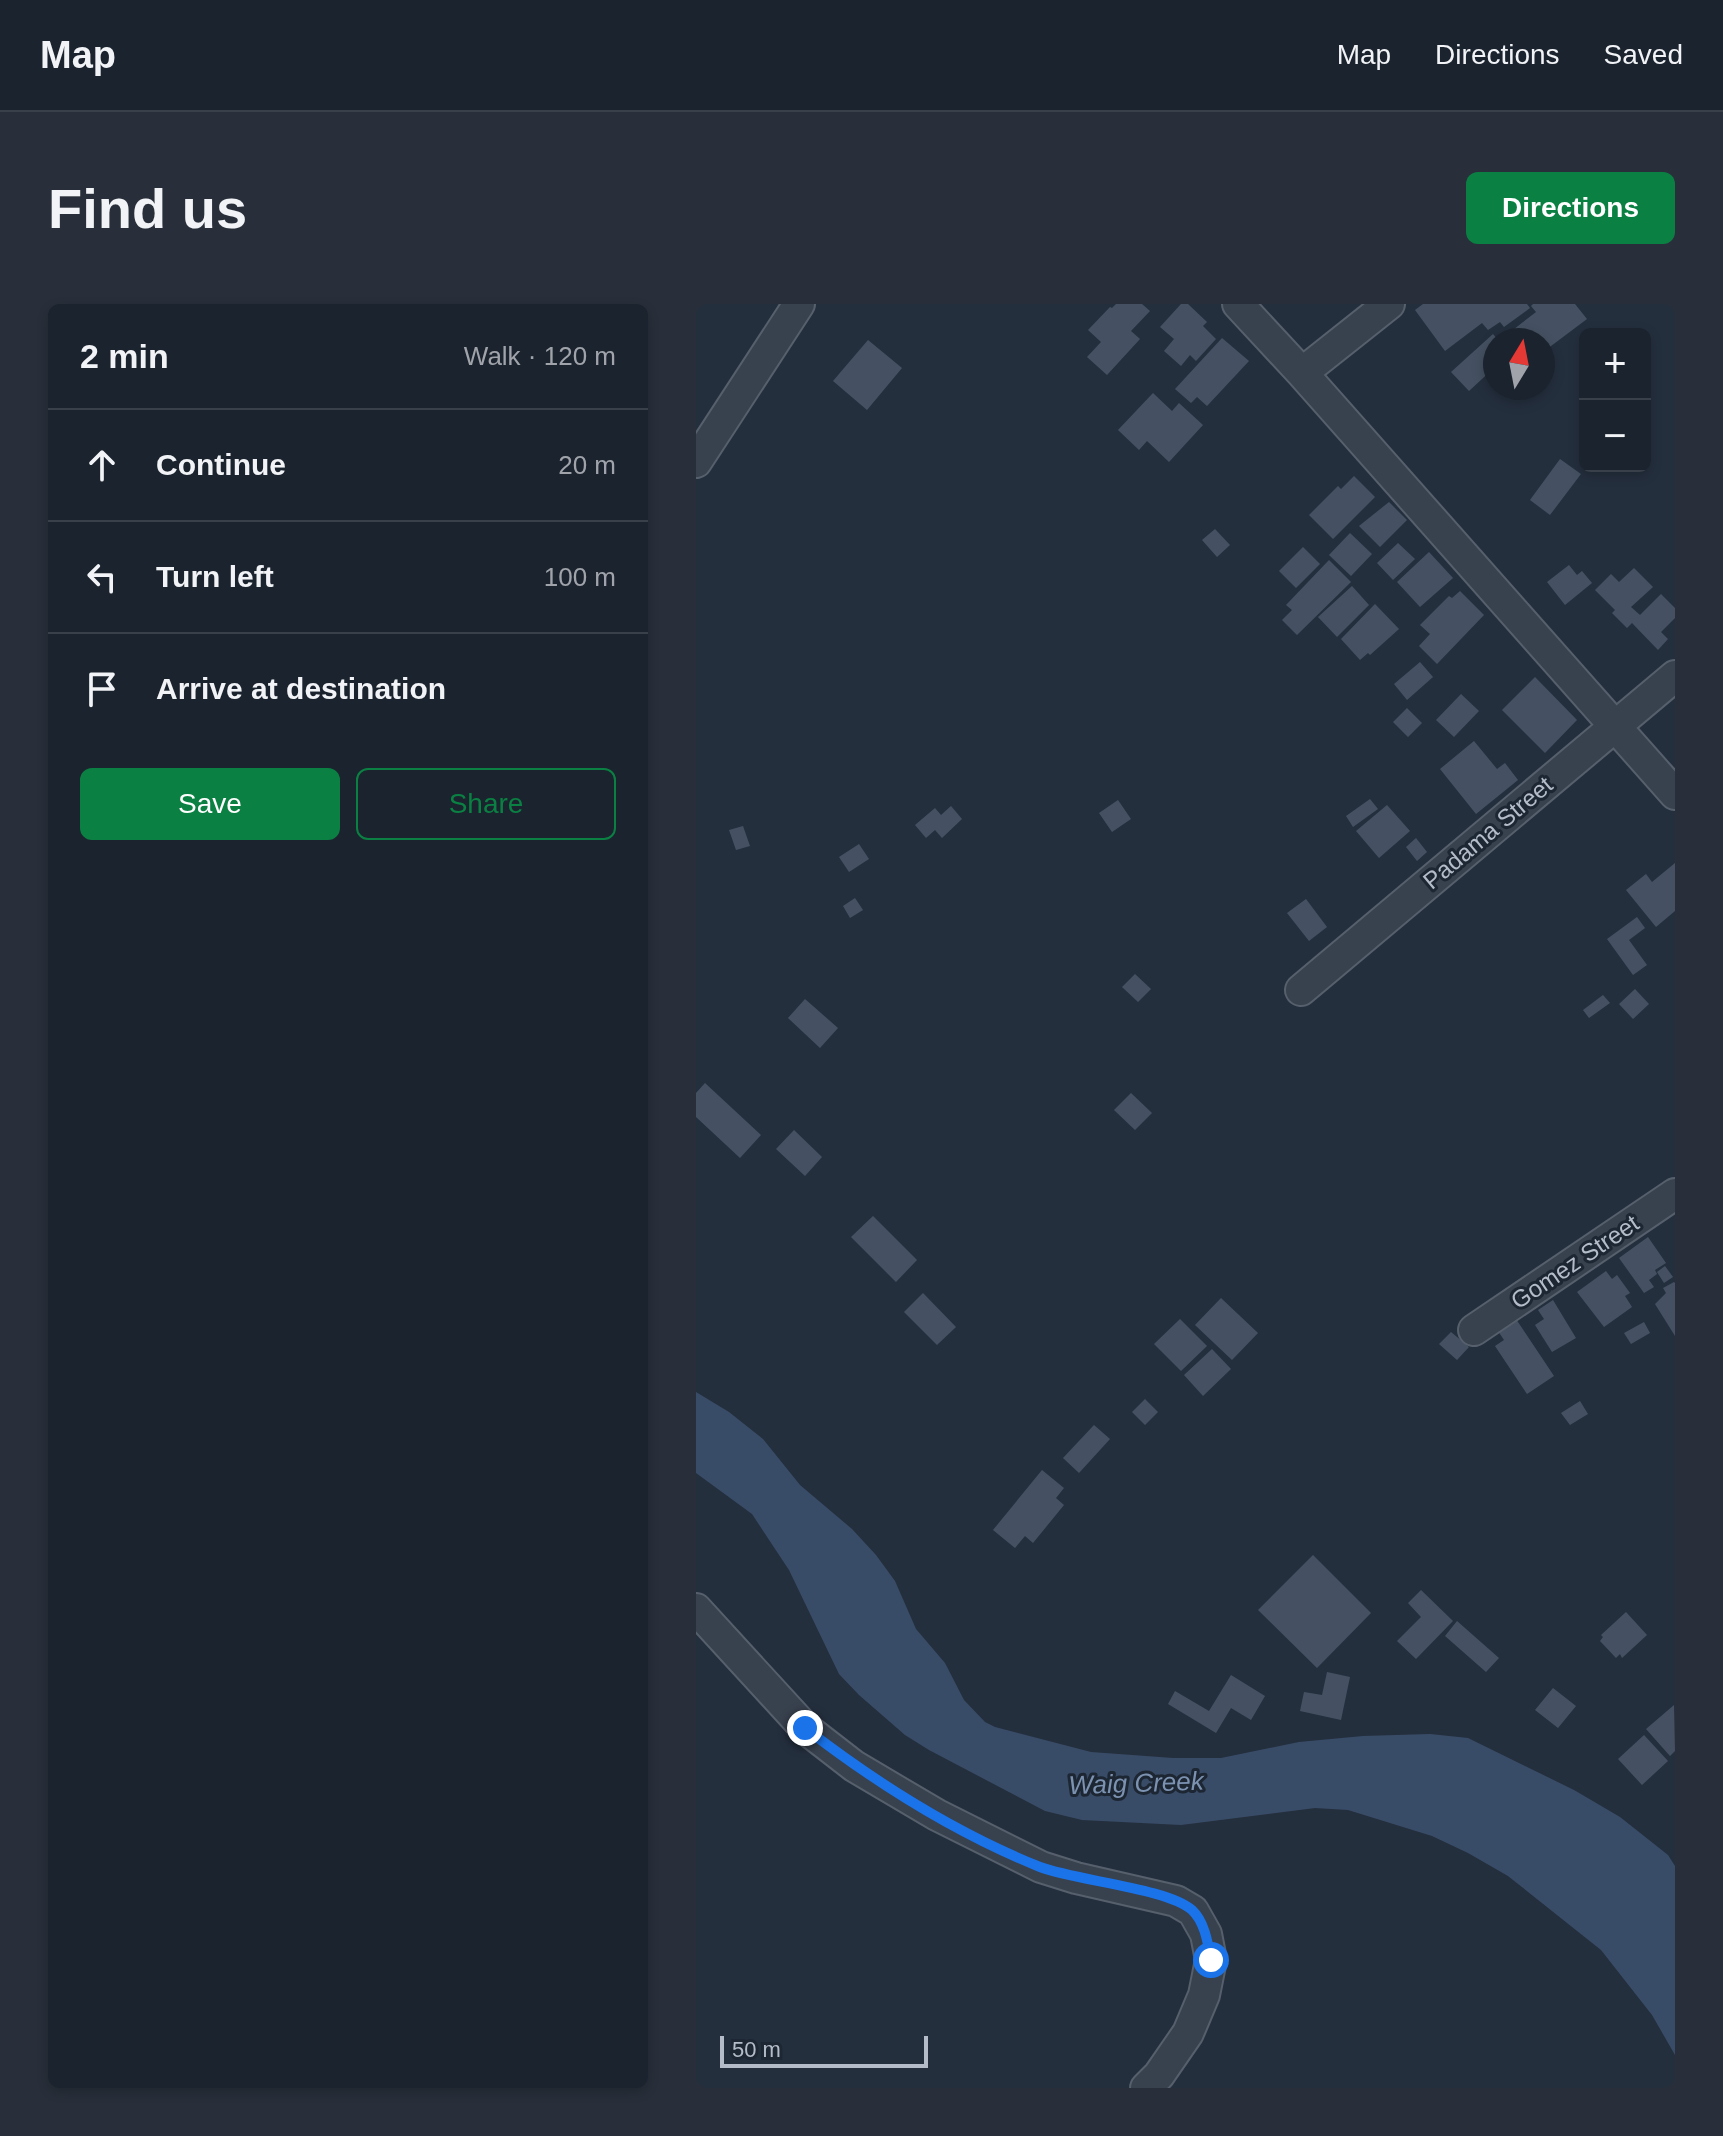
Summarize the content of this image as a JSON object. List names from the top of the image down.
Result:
{
  "streets": {
    "street": ["Padama Street", "Gomez Street"]
  },
  "water": ["Waig Creek"],
  "scale_bar": "50 m",
  "north": "top",
  "page": {
    "header": "Map",
    "nav": ["Map", "Directions", "Saved"],
    "buttons": [
      "Directions",
      ["Save", "Share"]
    ],
    "title": "Find us",
    "heading": ["2 min", "Walk · 120 m"],
    "map_buttons": ["+", "−"],
    "list": [
      ["Continue", "20 m"],
      ["Turn left", "100 m"],
      "Arrive at destination"
    ],
    "scale": "50 m"
  }
}
